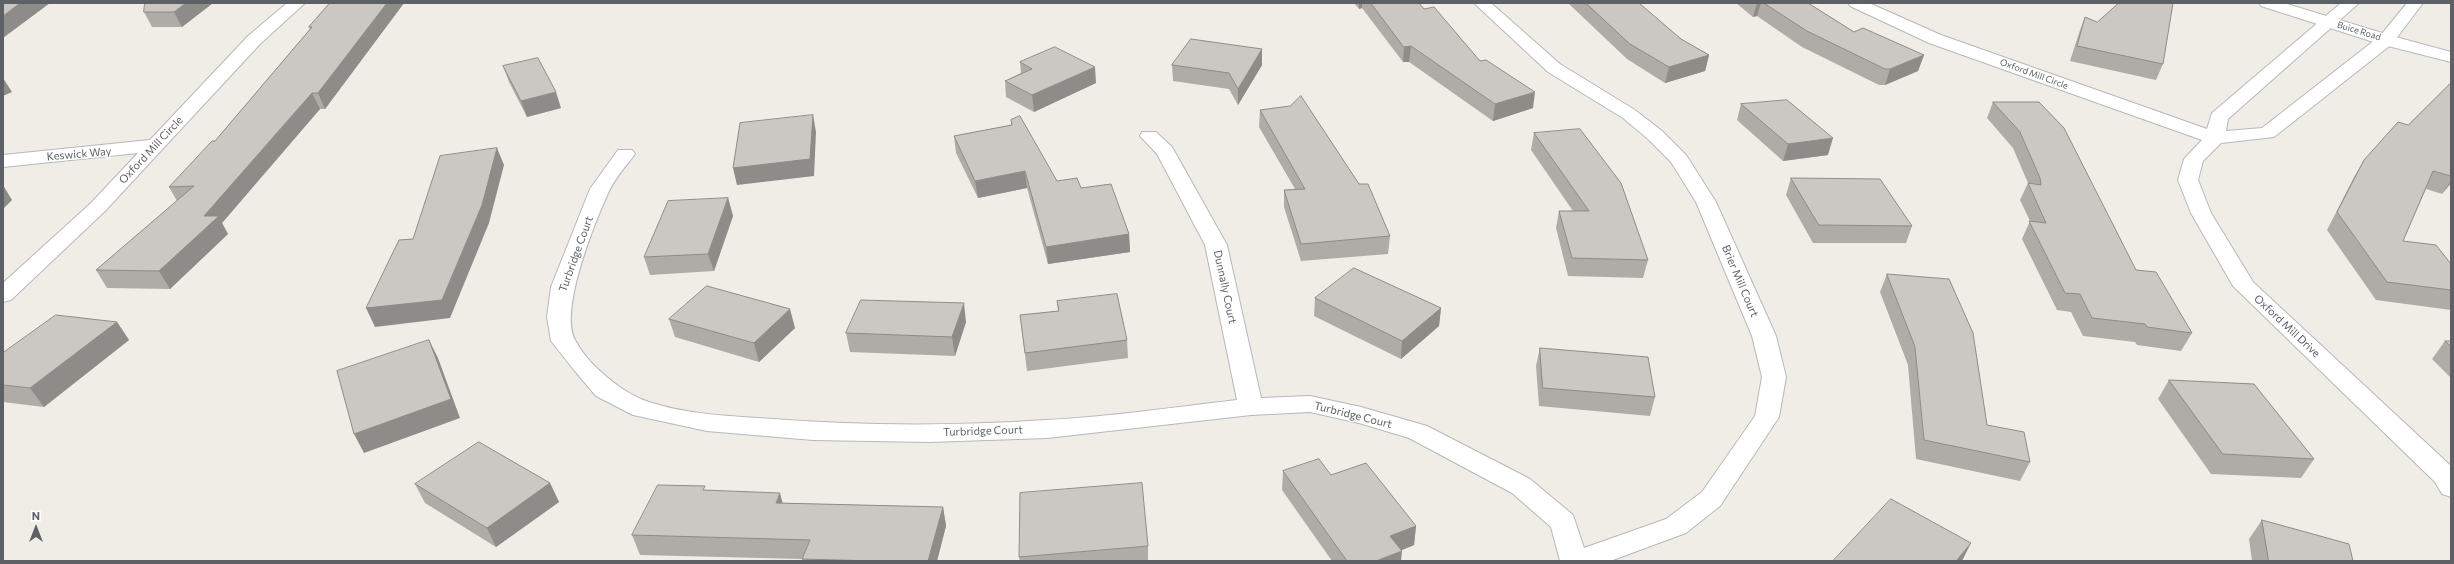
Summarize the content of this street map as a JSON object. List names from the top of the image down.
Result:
{
  "streets": {
    "street": [
      "Buice Road",
      "Oxford Mill Circle",
      "Keswick Way",
      "Turbridge Court",
      "Brier Mill Court",
      "Dunnally Court",
      "Oxford Mill Drive"
    ]
  },
  "crossings": [
    ["Oxford Mill Circle", "Keswick Way"],
    ["Oxford Mill Circle", "Oxford Mill Drive"],
    ["Turbridge Court", "Dunnally Court"]
  ],
  "north": "top"
}
